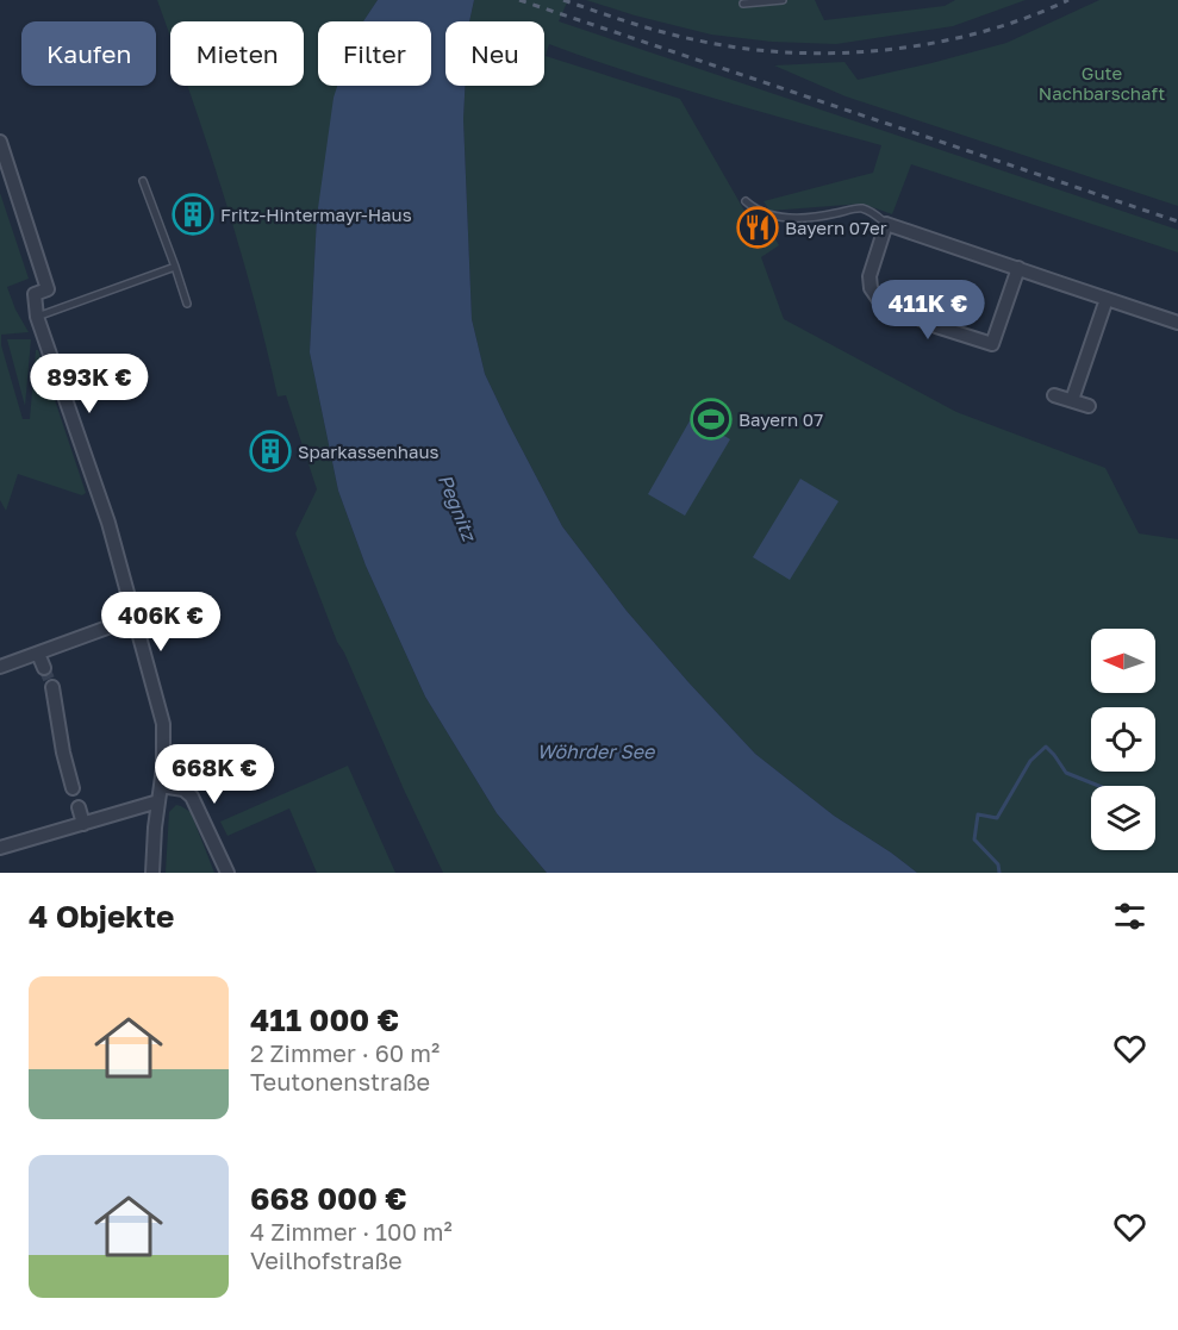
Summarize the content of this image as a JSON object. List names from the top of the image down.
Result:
{
  "water": ["Pegnitz", "Wöhrder See"],
  "parks": ["Gute Nachbarschaft"],
  "places": {
    "building": ["Fritz-Hintermayr-Haus", "Sparkassenhaus"],
    "restaurant": ["Bayern 07er"],
    "sports": ["Bayern 07"]
  },
  "north": "left",
  "page": {
    "chip": [
      "Kaufen",
      "Mieten",
      "Filter",
      "Neu"
    ],
    "price": [
      "411K €",
      "893K €",
      "406K €",
      "668K €"
    ],
    "heading": "4 Objekte",
    "list": [
      {
        "name": "411 000 €",
        "note": "2 Zimmer · 60 m² · Teutonenstraße"
      },
      {
        "name": "668 000 €",
        "note": "4 Zimmer · 100 m² · Veilhofstraße"
      }
    ]
  }
}
